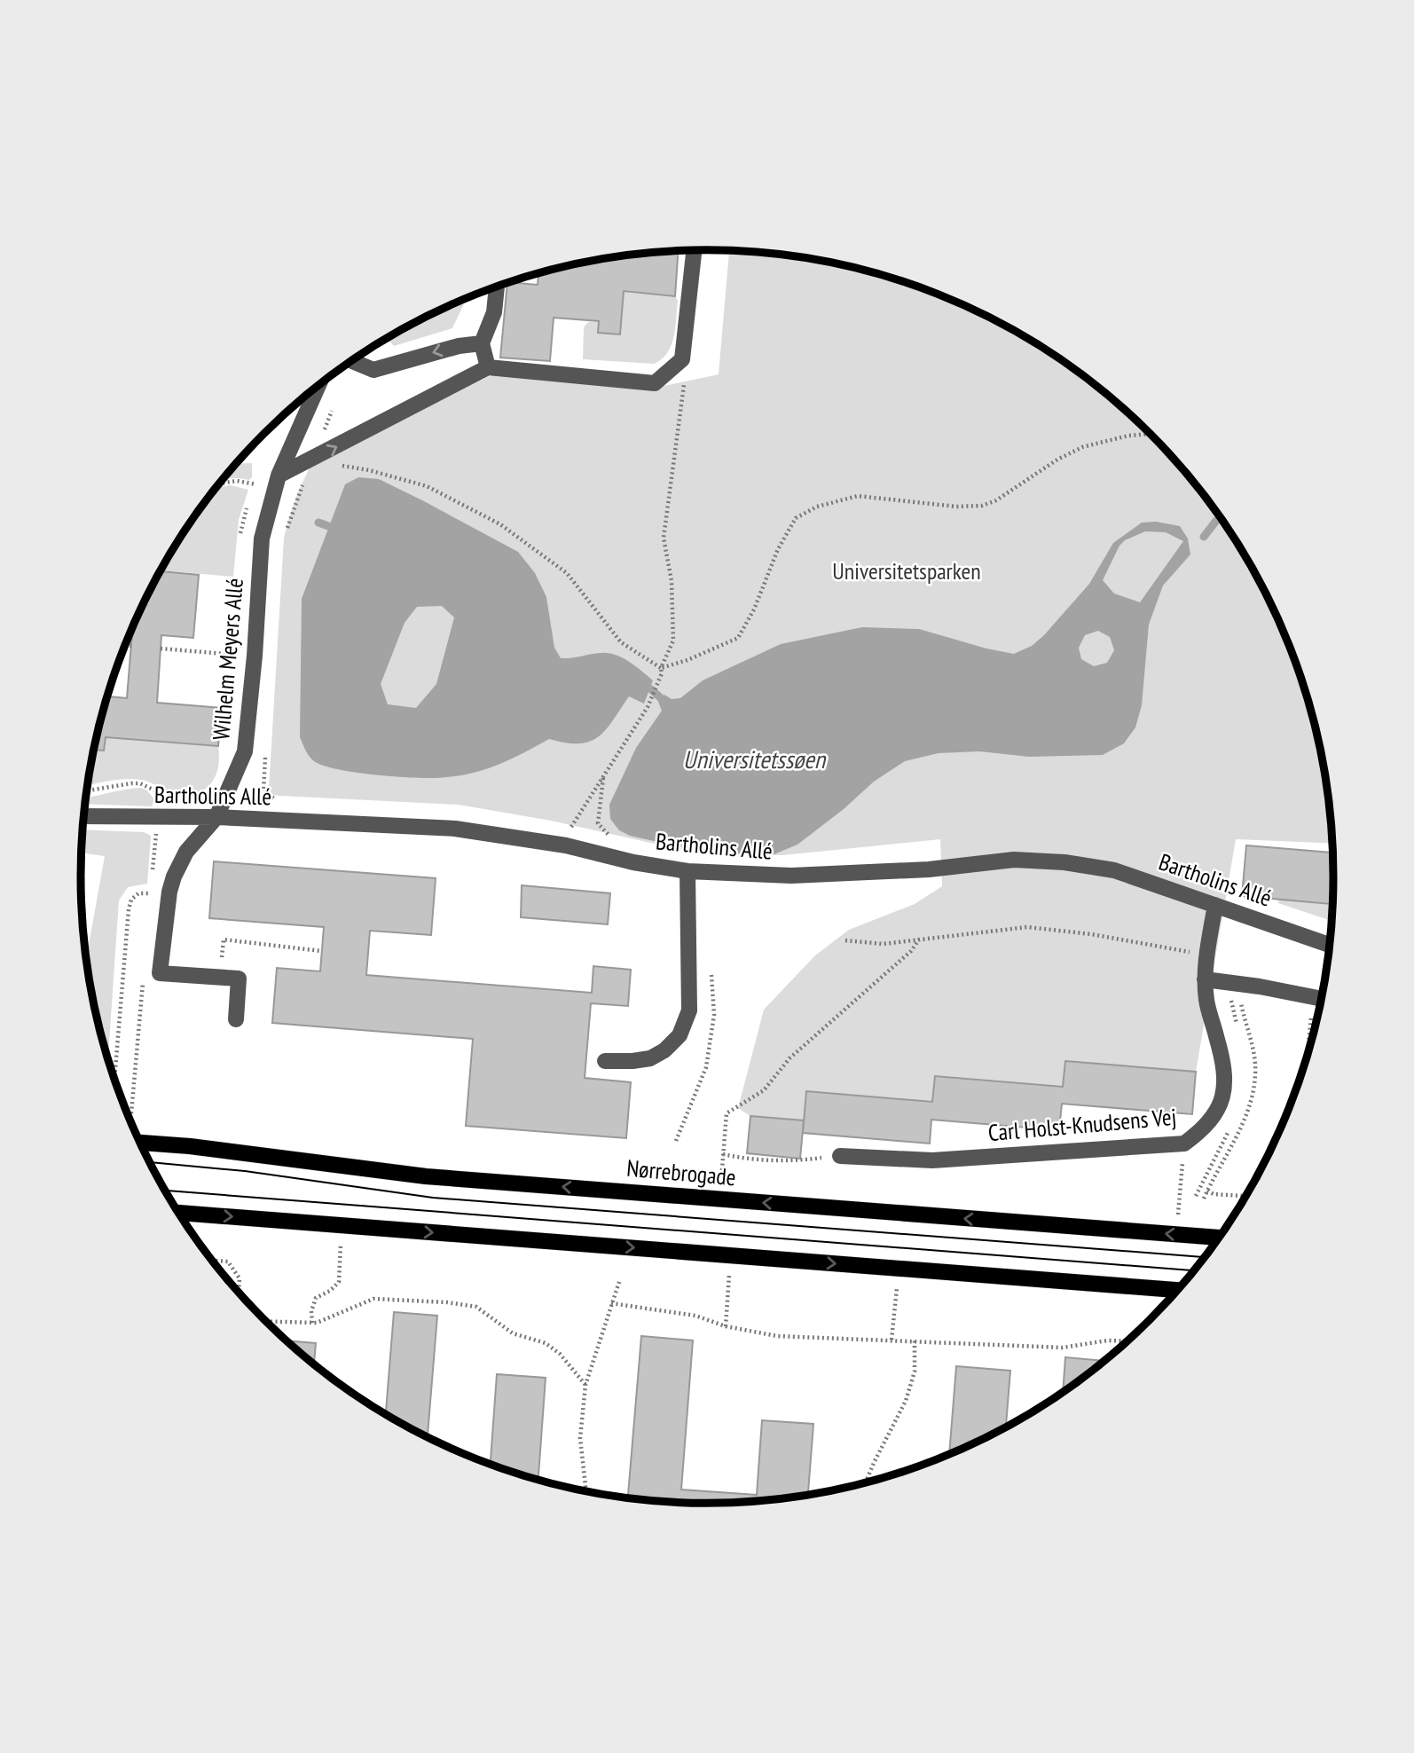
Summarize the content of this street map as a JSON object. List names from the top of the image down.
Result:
{
  "streets": {
    "main road": ["Nørrebrogade"],
    "street": ["Wilhelm Meyers Allé", "Bartholins Allé", "Carl Holst-Knudsens Vej"]
  },
  "crossings": [
    ["Wilhelm Meyers Allé", "Bartholins Allé"],
    ["Bartholins Allé", "Carl Holst-Knudsens Vej"]
  ],
  "water": ["Universitetssøen"],
  "parks": ["Universitetsparken"]
}
